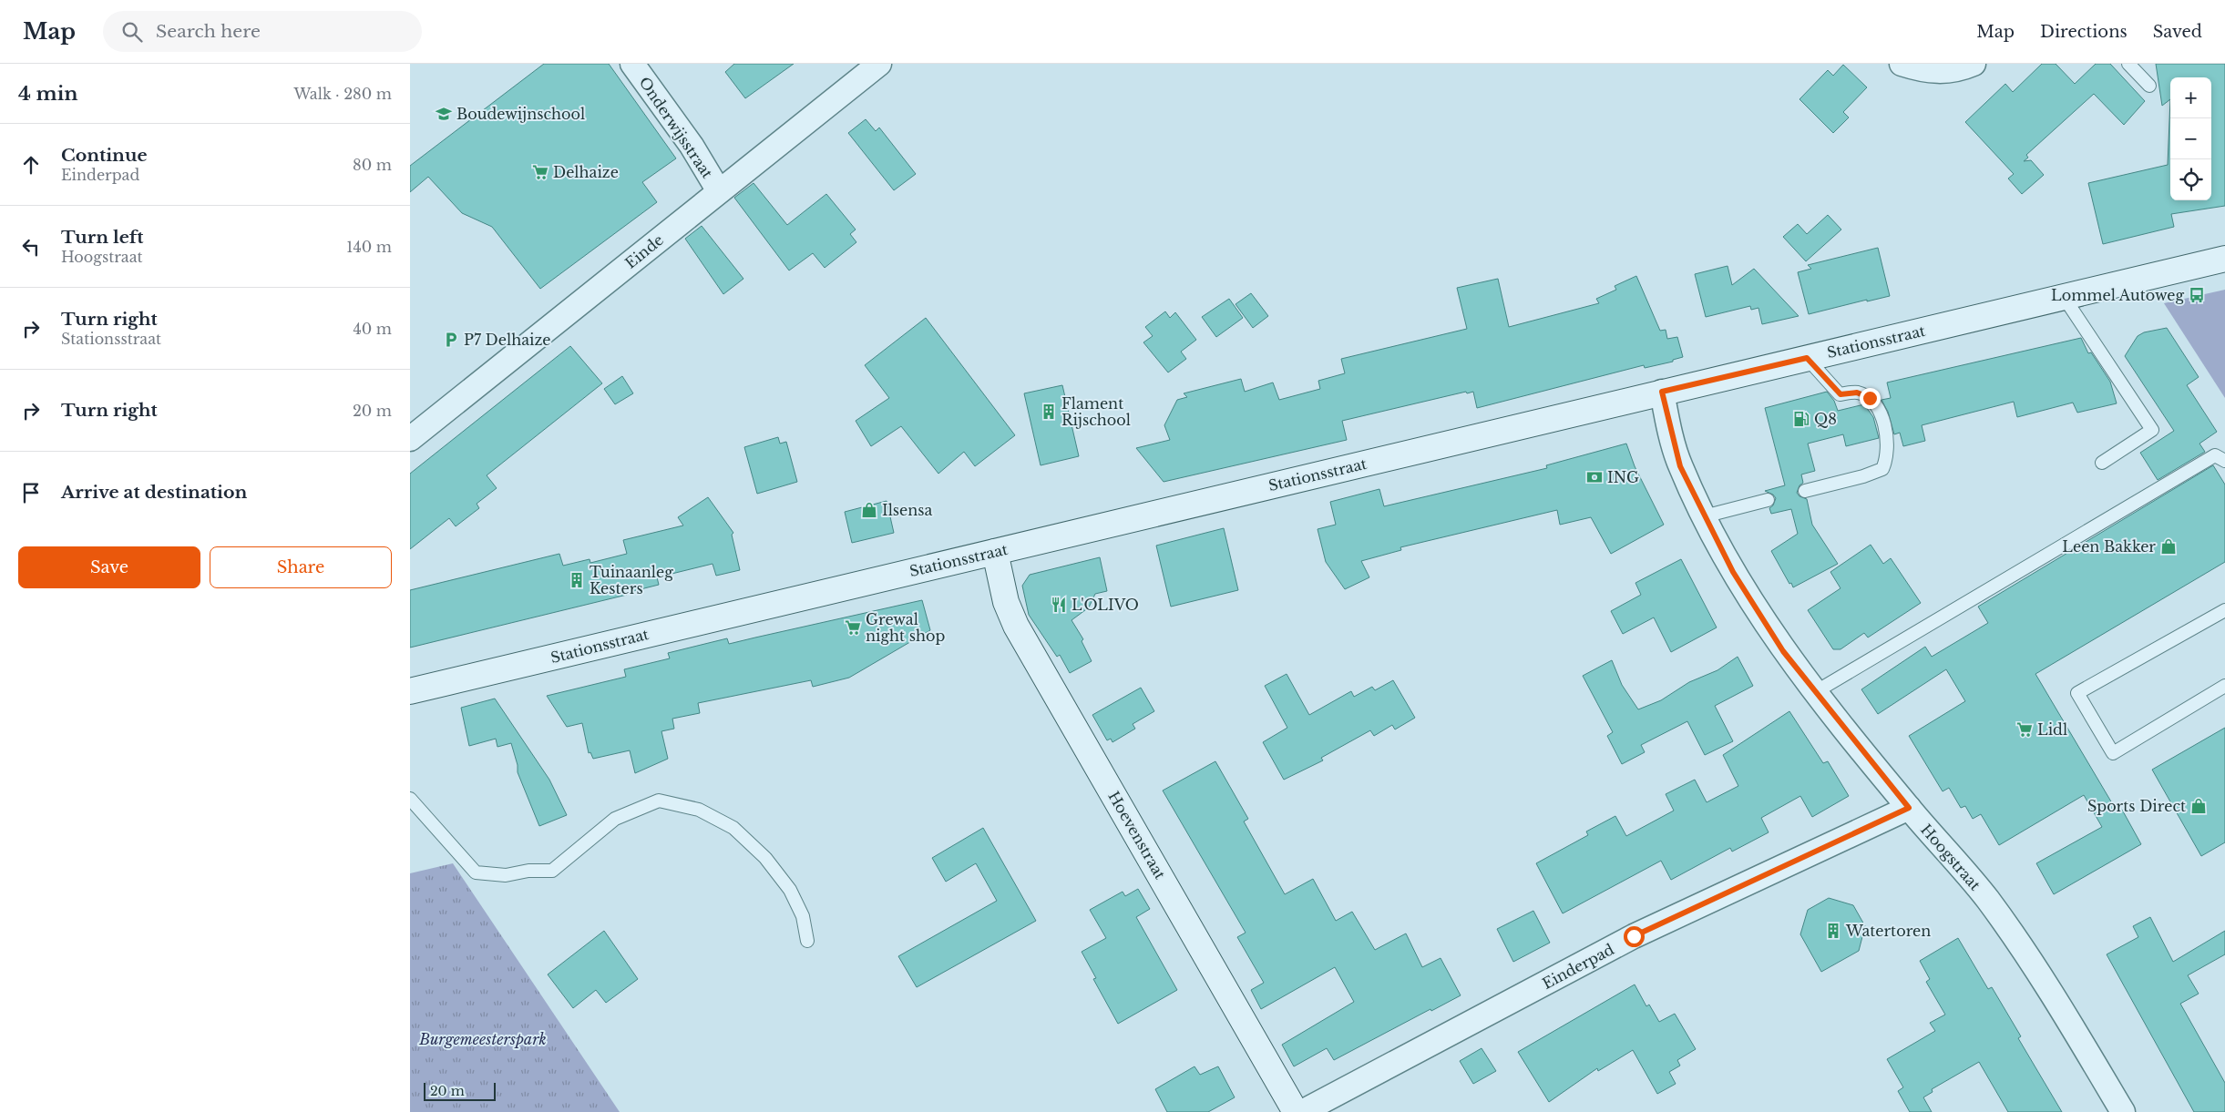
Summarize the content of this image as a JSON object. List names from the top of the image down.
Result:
{
  "streets": {
    "main road": ["Stationsstraat", "Hoevenstraat"],
    "street": [
      "Onderwijsstraat",
      "Einde",
      "Hoogstraat",
      "Einderpad"
    ]
  },
  "crossings": [
    ["Onderwijsstraat", "Einde"],
    ["Stationsstraat", "Hoevenstraat"],
    ["Stationsstraat", "Hoogstraat"],
    ["Hoogstraat", "Einderpad"]
  ],
  "parks": ["Burgemeesterspark"],
  "places": {
    "school or university": ["Boudewijnschool"],
    "supermarket": ["Delhaize", "Grewal night shop", "Lidl"],
    "bus stop": ["Lommel Autoweg"],
    "parking": ["P7 Delhaize"],
    "building": ["Flament Rijschool", "Tuinaanleg Kesters", "Watertoren"],
    "fuel station": ["Q8"],
    "bank": ["ING"],
    "shop": ["Ilsensa", "Leen Bakker", "Sports Direct"],
    "restaurant": ["L'OLIVO"]
  },
  "scale_bar": "20 m",
  "page": {
    "header": "Map",
    "search": "Search here",
    "nav": ["Map", "Directions", "Saved"],
    "heading": ["4 min", "Walk · 280 m"],
    "map_buttons": ["+", "−"],
    "list": [
      ["Continue", "Einderpad", "80 m"],
      ["Turn left", "Hoogstraat", "140 m"],
      ["Turn right", "Stationsstraat", "40 m"],
      ["Turn right", "20 m"],
      "Arrive at destination"
    ],
    "buttons": ["Save", "Share"],
    "scale": "20 m"
  }
}
